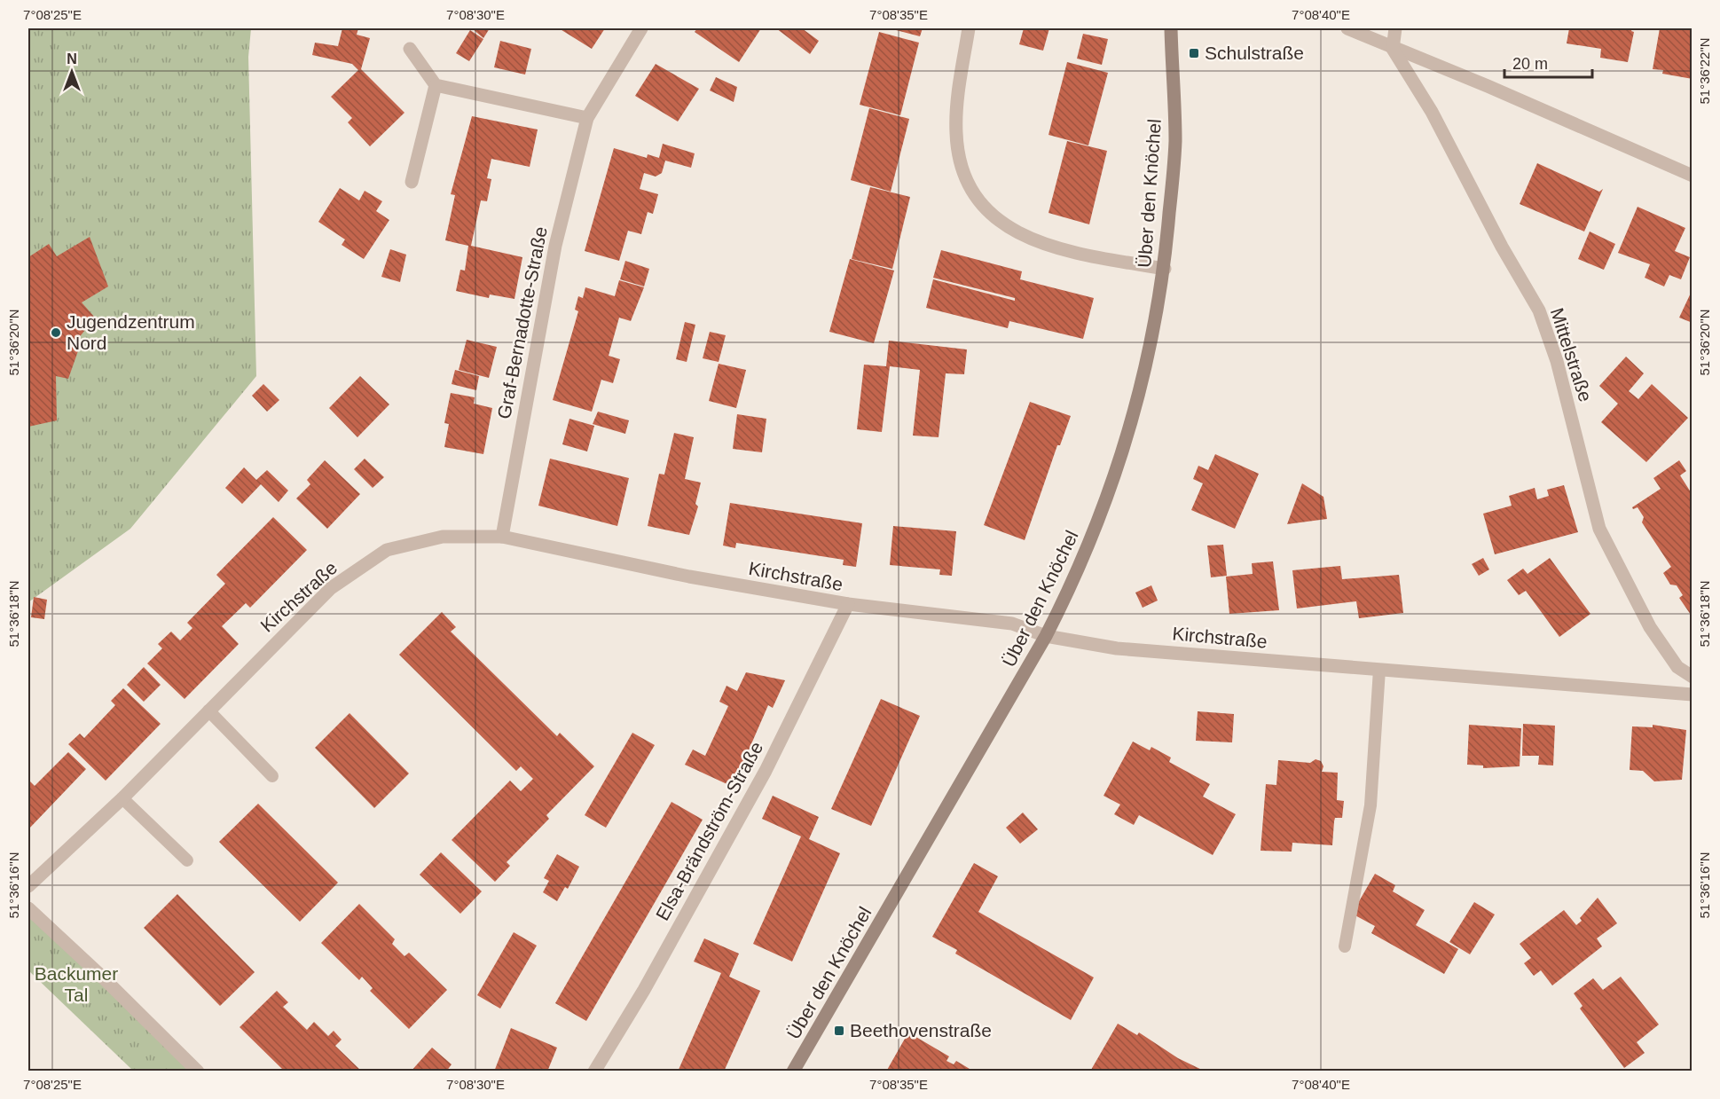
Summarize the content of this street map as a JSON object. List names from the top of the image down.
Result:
{
  "streets": {
    "main road": ["Über den Knöchel"],
    "street": [
      "Graf-Bernadotte-Straße",
      "Mittelstraße",
      "Kirchstraße",
      "Elsa-Brändström-Straße"
    ]
  },
  "crossings": [
    ["Über den Knöchel", "Kirchstraße"],
    ["Graf-Bernadotte-Straße", "Kirchstraße"],
    ["Kirchstraße", "Elsa-Brändström-Straße"]
  ],
  "parks": ["Backumer Tal"],
  "places": {
    "transit": ["Schulstraße", "Beethovenstraße"],
    "other": ["Jugendzentrum Nord"]
  },
  "scale_bar": "20 m",
  "north": "top",
  "coordinates": [
    "7°08'25\"E",
    "7°08'30\"E",
    "7°08'35\"E",
    "7°08'40\"E",
    "51°36'22\"N",
    "51°36'20\"N",
    "51°36'18\"N",
    "51°36'16\"N"
  ]
}
